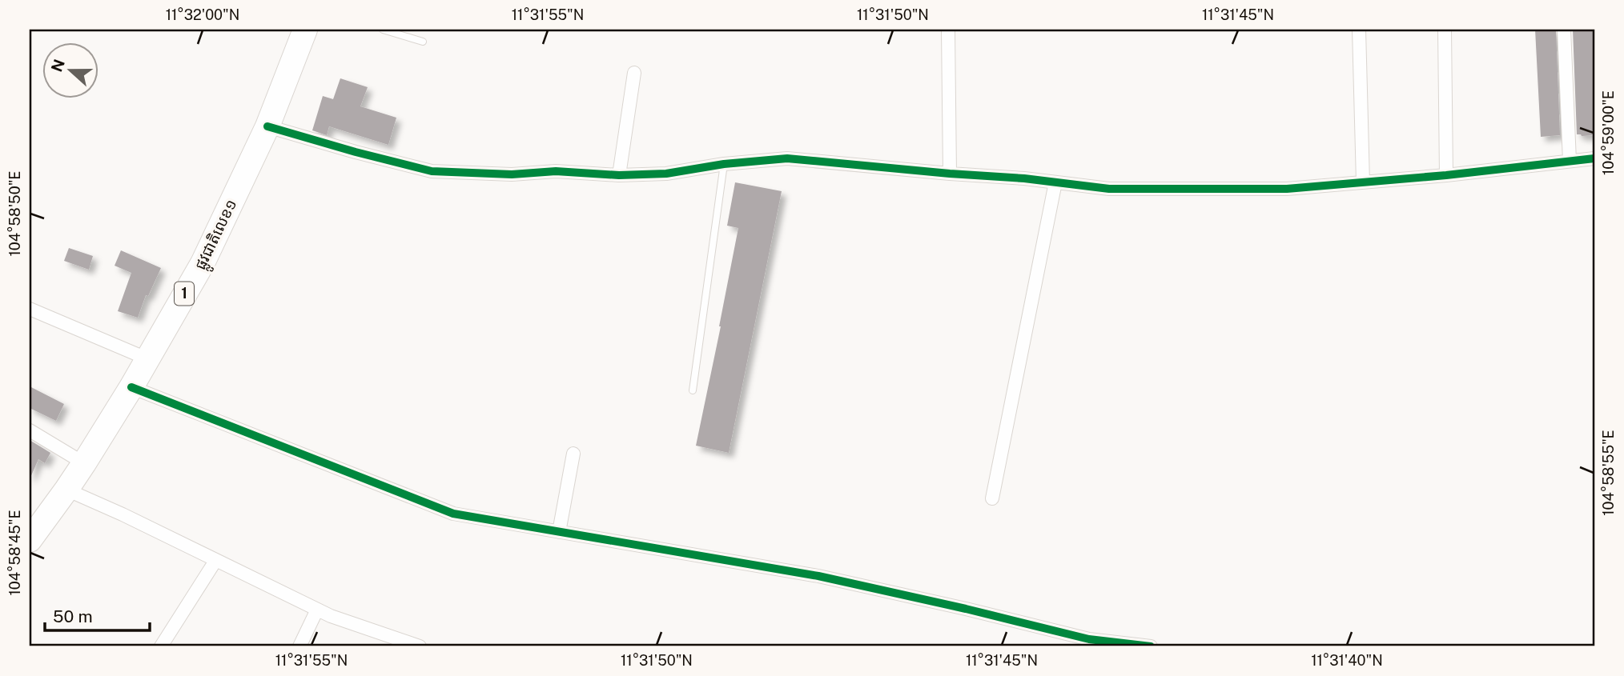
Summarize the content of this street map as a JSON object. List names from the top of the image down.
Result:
{
  "streets": {
    "highway": ["ផ្លូវជាតិលេខ១", "1"]
  },
  "scale_bar": "50 m",
  "north": "left",
  "coordinates": [
    "11°32'00\"N",
    "11°31'55\"N",
    "11°31'50\"N",
    "11°31'45\"N",
    "104°59'00\"E",
    "104°58'50\"E",
    "104°58'55\"E",
    "104°58'45\"E",
    "11°31'40\"N"
  ]
}
